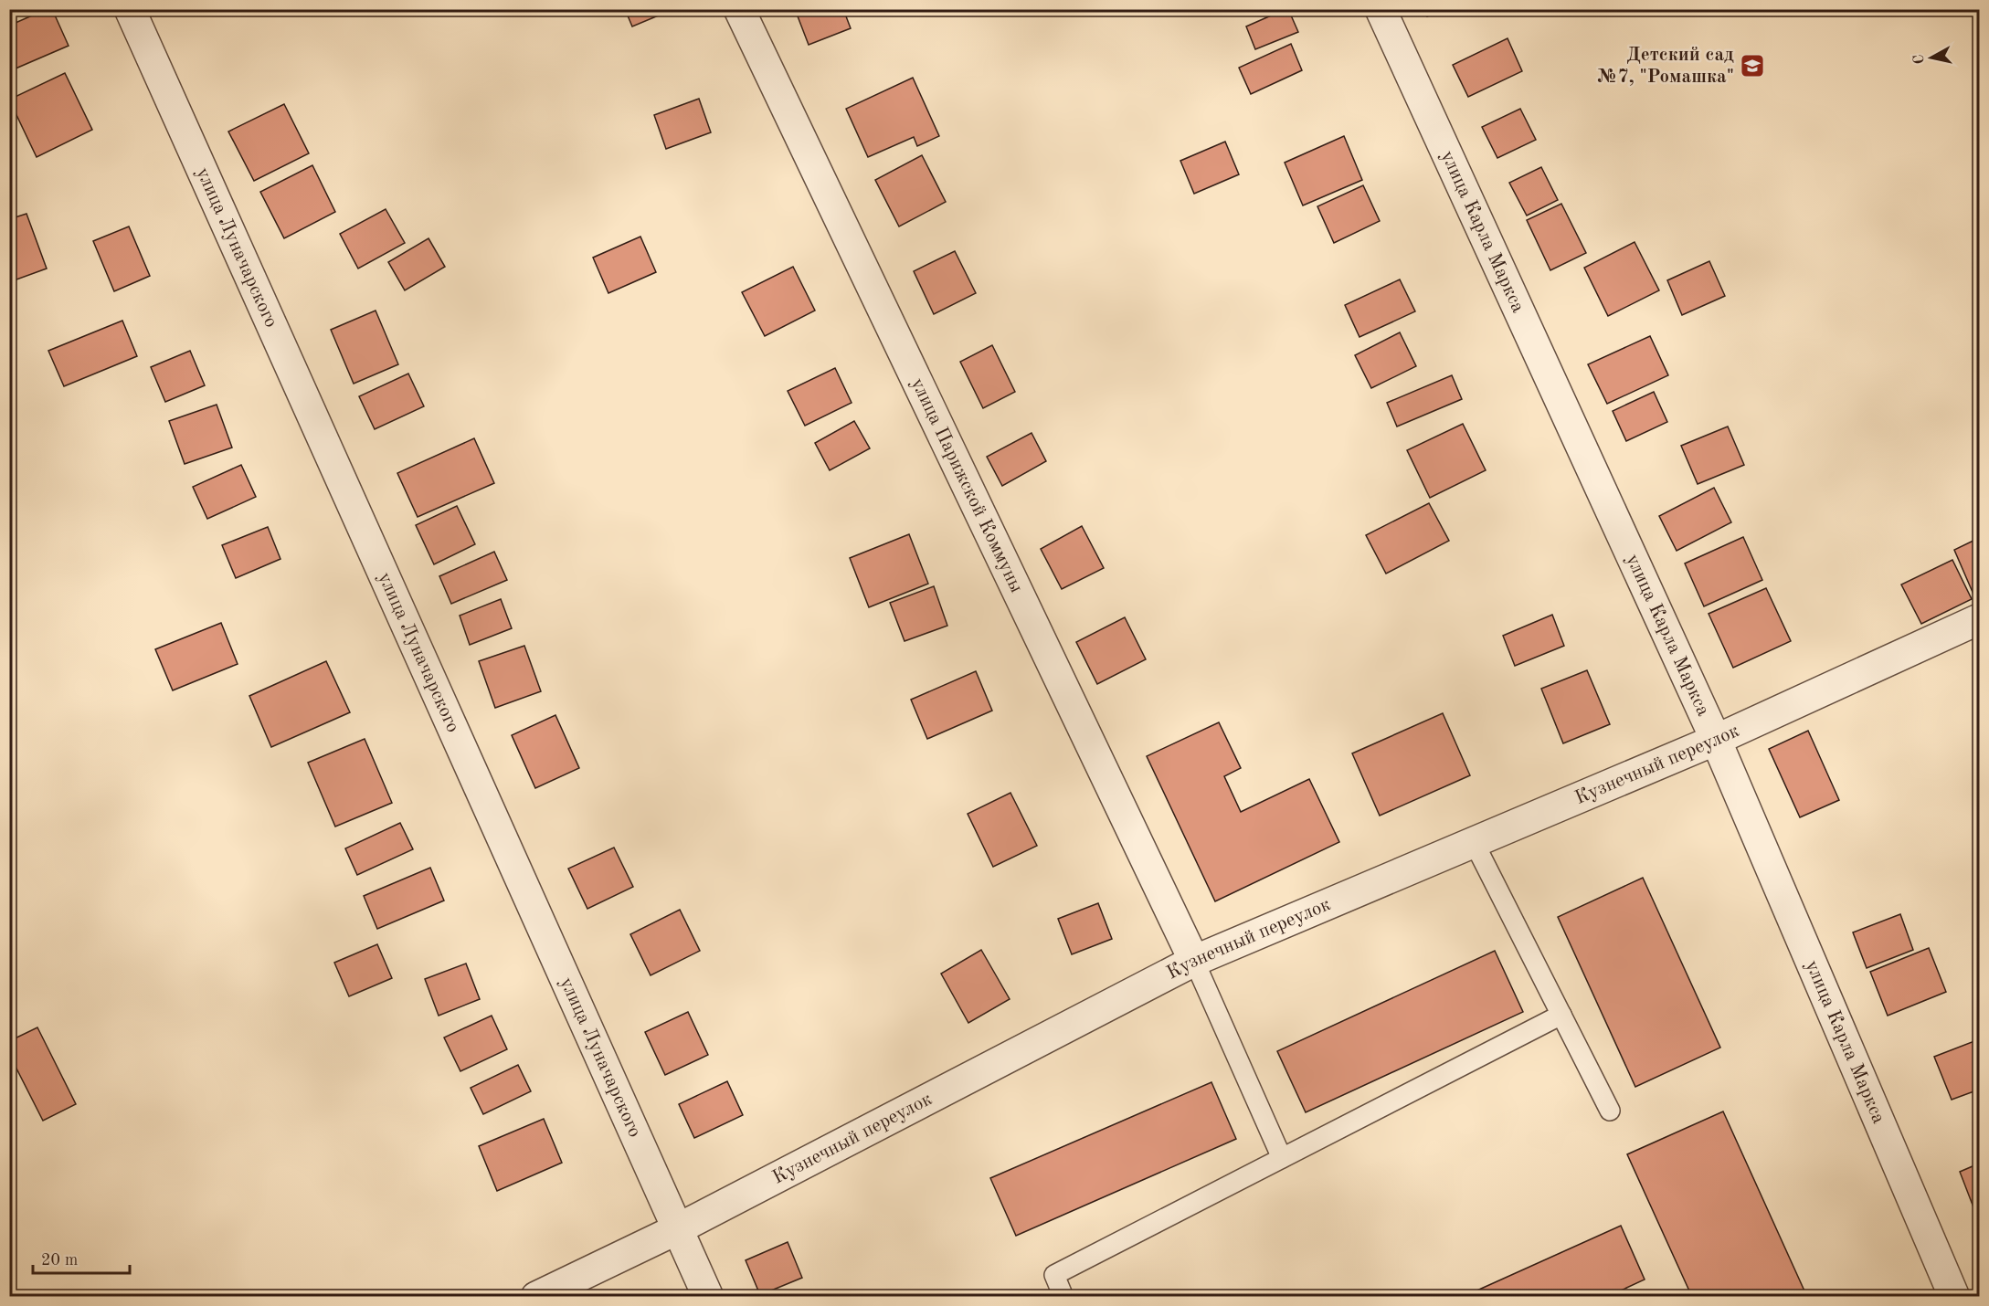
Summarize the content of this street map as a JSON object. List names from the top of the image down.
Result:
{
  "streets": {
    "street": [
      "улица Карла Маркса",
      "улица Луначарского",
      "улица Парижской Коммуны",
      "Кузнечный переулок"
    ]
  },
  "crossings": [
    ["улица Карла Маркса", "Кузнечный переулок"],
    ["улица Луначарского", "Кузнечный переулок"],
    ["улица Парижской Коммуны", "Кузнечный переулок"]
  ],
  "places": {
    "school or university": ["Детский сад №7, \"Ромашка\""]
  },
  "scale_bar": "20 m",
  "north": "left"
}
